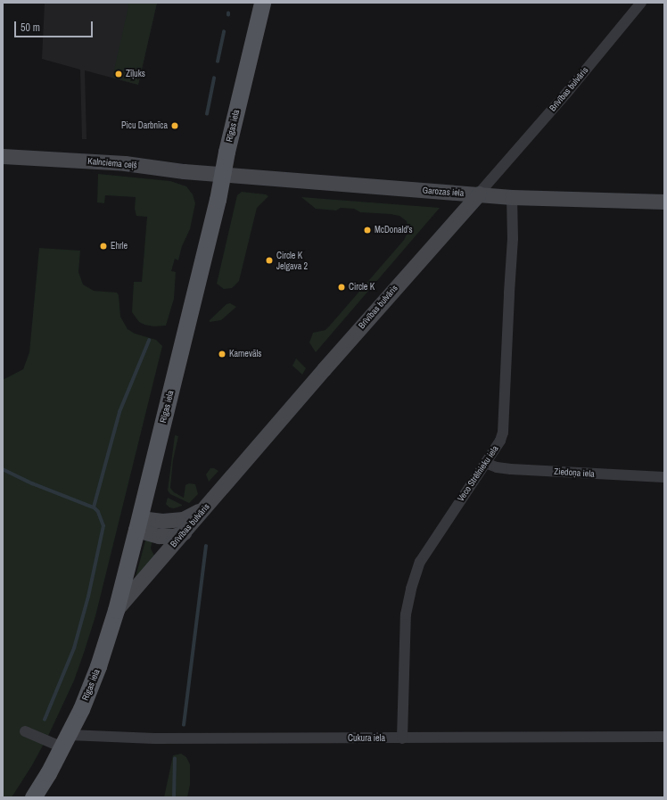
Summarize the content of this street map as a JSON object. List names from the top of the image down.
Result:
{
  "streets": {
    "main road": [
      "Brīvības bulvāris",
      "Rīgas iela",
      "Kalnciema ceļš",
      "Garozas iela"
    ],
    "street": ["Ziedoņa iela", "Veco Strēlnieku iela", "Cukura iela"]
  },
  "crossings": [
    ["Brīvības bulvāris", "Rīgas iela"],
    ["Brīvības bulvāris", "Garozas iela"],
    ["Rīgas iela", "Kalnciema ceļš"],
    ["Rīgas iela", "Garozas iela"],
    ["Rīgas iela", "Cukura iela"],
    ["Kalnciema ceļš", "Garozas iela"],
    ["Garozas iela", "Veco Strēlnieku iela"],
    ["Ziedoņa iela", "Veco Strēlnieku iela"],
    ["Veco Strēlnieku iela", "Cukura iela"]
  ],
  "places": [
    "Zīļuks",
    "Picu Darbnīca",
    "McDonald's",
    "Ehrle",
    "Circle K Jelgava 2",
    "Circle K",
    "Karnevāls"
  ],
  "scale_bar": "50 m"
}
